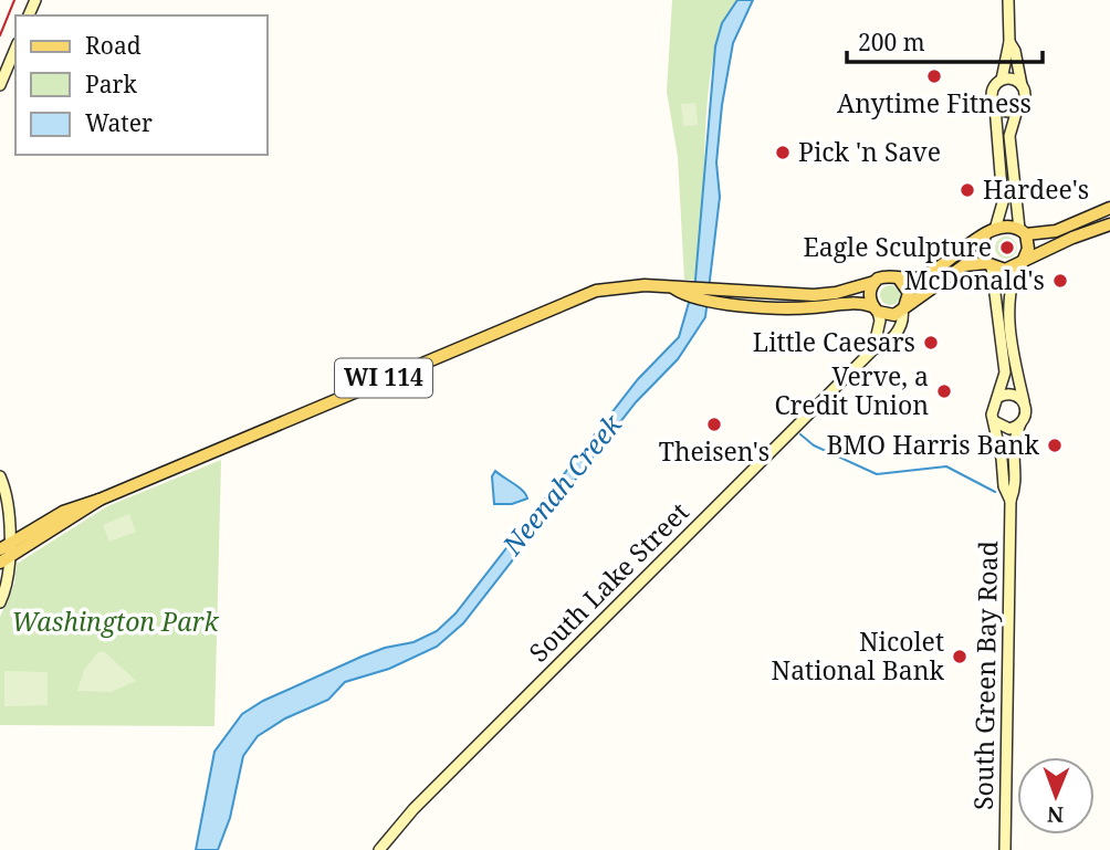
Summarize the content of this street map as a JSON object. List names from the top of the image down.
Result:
{
  "streets": {
    "main road": ["WI 114", "South Lake Street", "South Green Bay Road"]
  },
  "water": ["Neenah Creek"],
  "parks": ["Washington Park"],
  "places": [
    "Anytime Fitness",
    "Pick 'n Save",
    "Hardee's",
    "Eagle Sculpture",
    "McDonald's",
    "Little Caesars",
    "Verve, a Credit Union",
    "Theisen's",
    "BMO Harris Bank",
    "Nicolet National Bank"
  ],
  "legend": ["Road", "Park", "Water"],
  "scale_bar": "200 m",
  "north": "bottom"
}
